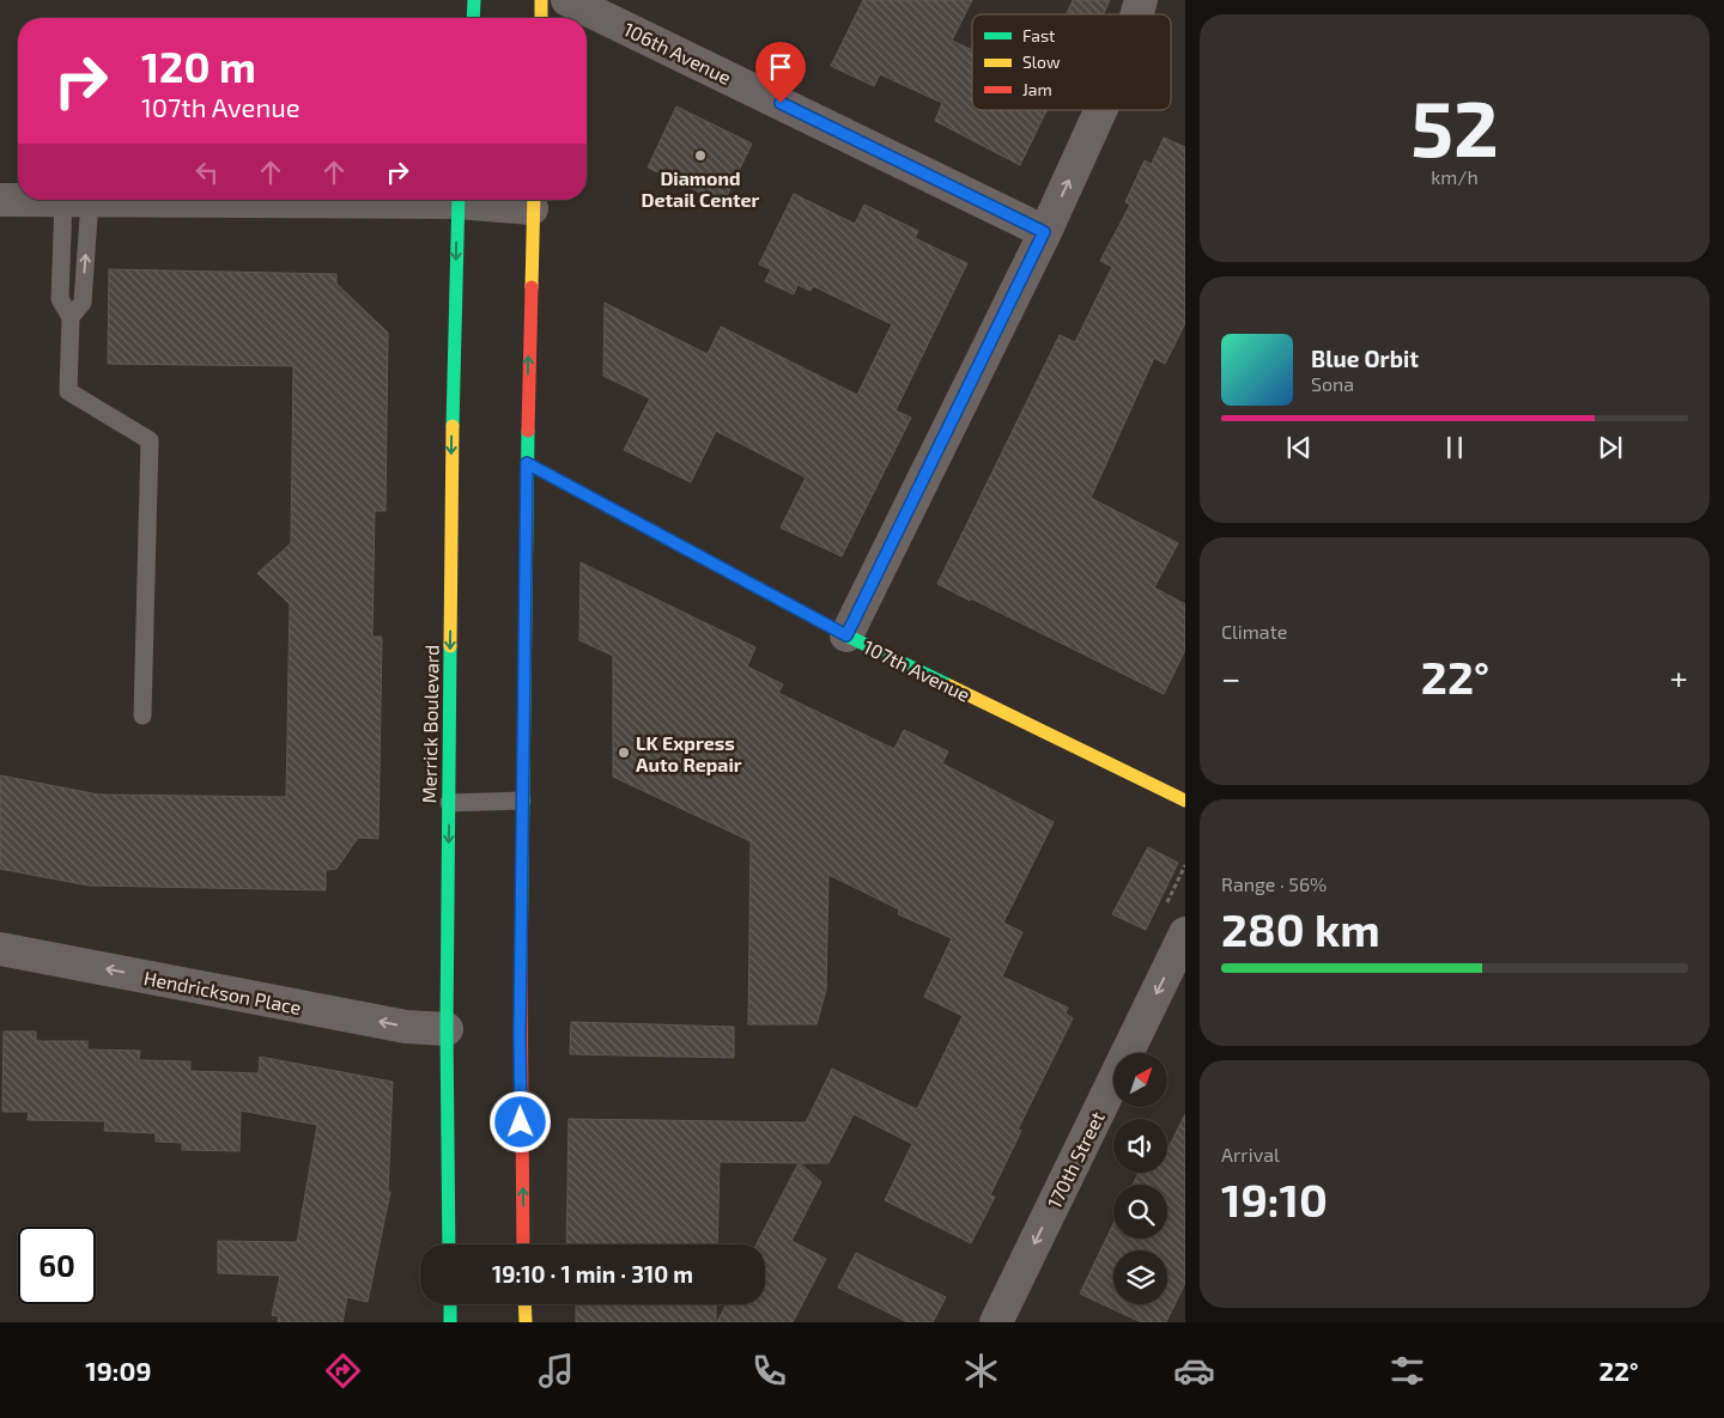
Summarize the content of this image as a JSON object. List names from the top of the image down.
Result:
{
  "streets": {
    "main road": ["107th Avenue", "Merrick Boulevard"],
    "street": ["106th Avenue", "Hendrickson Place", "170th Street"]
  },
  "crossings": [
    ["Merrick Boulevard", "Hendrickson Place"]
  ],
  "one_way": ["Hendrickson Place", "170th Street"],
  "places": ["Diamond Detail Center", "LK Express Auto Repair"],
  "legend": ["Fast", "Slow", "Jam"],
  "north": "top right",
  "page": {
    "tile": [
      ["52", "km/h"],
      "Climate",
      ["Range · 56%", "280 km"],
      ["Arrival", "19:10"]
    ],
    "turn": ["120 m", "107th Avenue"],
    "song": ["Blue Orbit", "Sona"],
    "heat": ["−", "22°", "+"],
    "limit": "60",
    "trip": "19:10 · 1 min · 310 m",
    "tabs": ["19:09", "22°"]
  }
}
